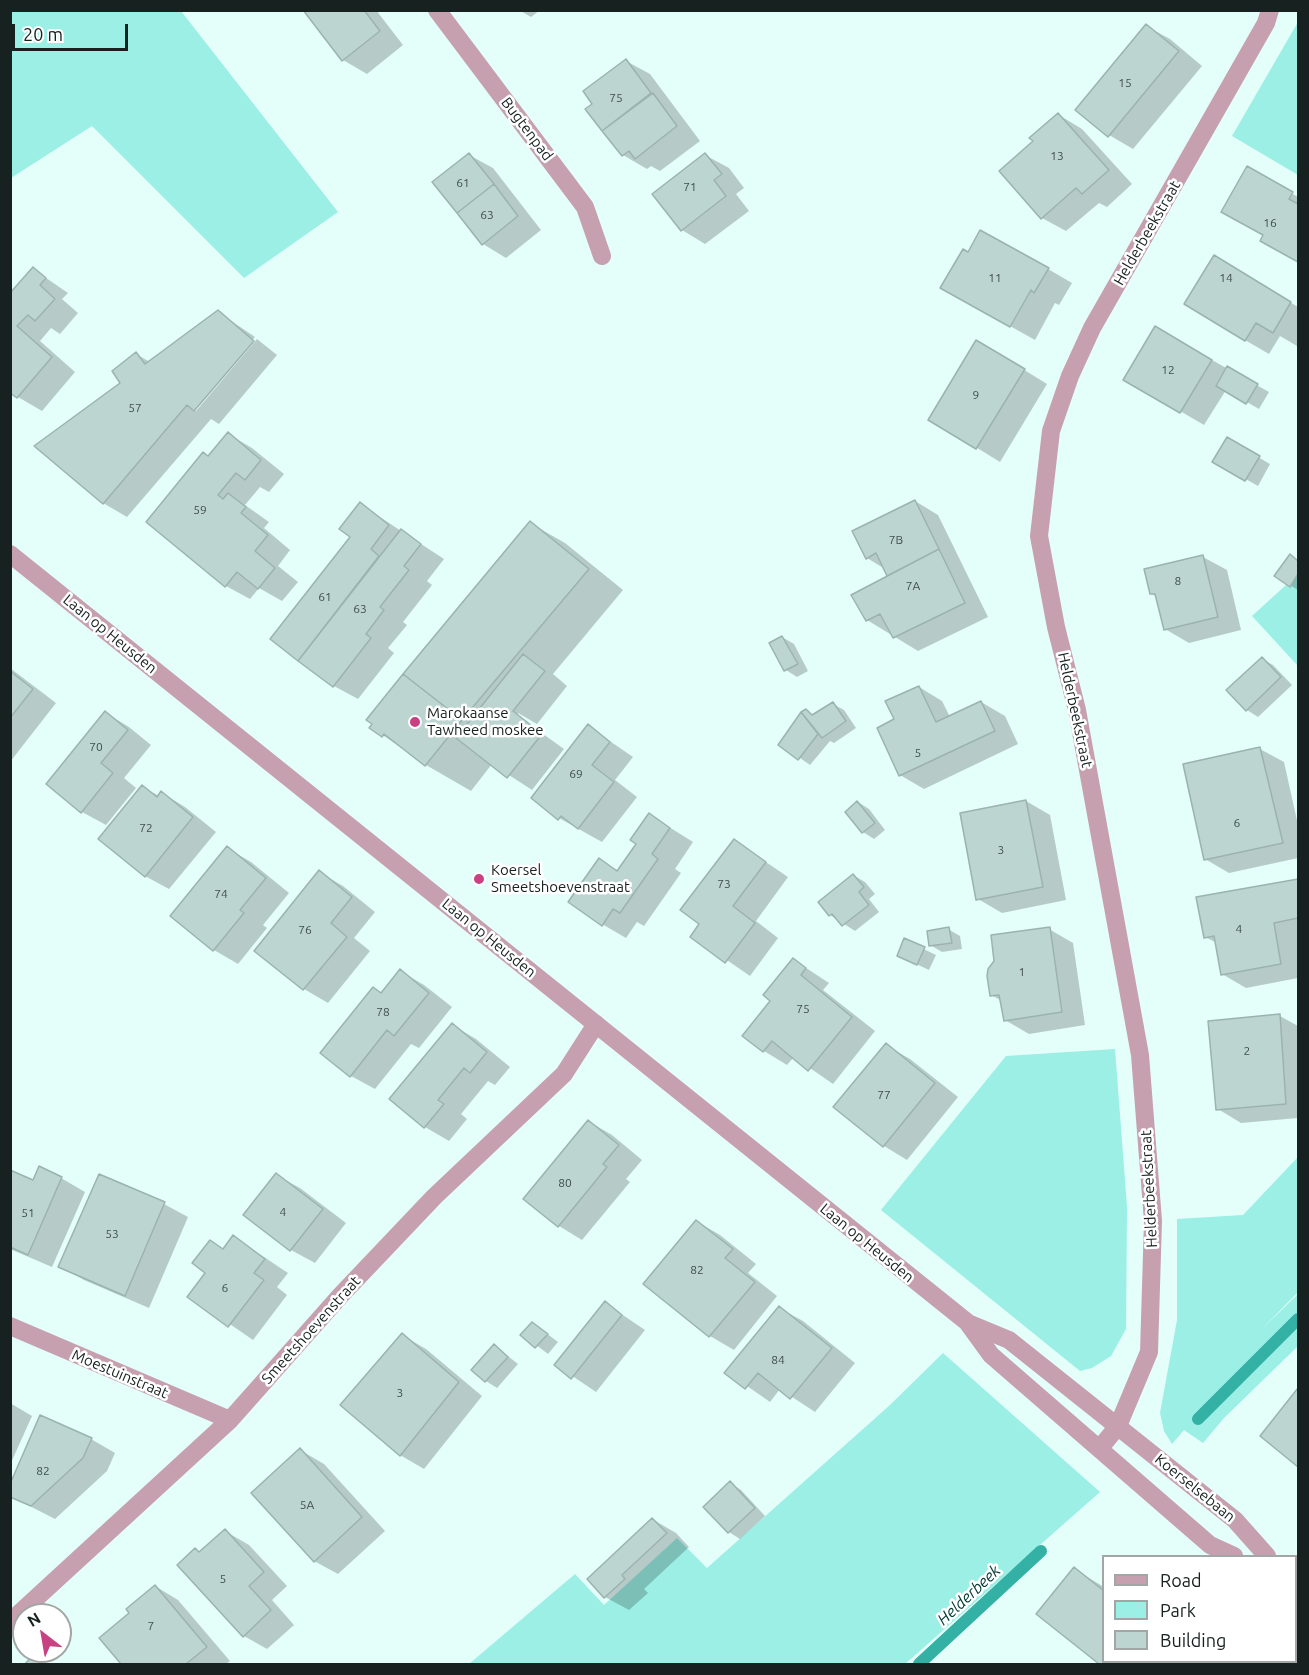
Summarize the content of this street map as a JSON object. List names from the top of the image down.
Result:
{
  "streets": {
    "street": [
      "Bugtenpad",
      "Helderbeekstraat",
      "Laan op Heusden",
      "Smeetshoevenstraat",
      "Moestuinstraat",
      "Koerselsebaan"
    ]
  },
  "crossings": [
    ["Helderbeekstraat", "Laan op Heusden"],
    ["Helderbeekstraat", "Koerselsebaan"],
    ["Laan op Heusden", "Smeetshoevenstraat"],
    ["Laan op Heusden", "Koerselsebaan"],
    ["Smeetshoevenstraat", "Moestuinstraat"]
  ],
  "water": ["Helderbeek"],
  "places": ["Marokaanse Tawheed moskee", "Koersel Smeetshoevenstraat"],
  "house_numbers": [
    "15",
    "75",
    "13",
    "61",
    "71",
    "63",
    "16",
    "11",
    "14",
    "12",
    "9",
    "57",
    "59",
    "7B",
    "8",
    "7A",
    "61",
    "63",
    "70",
    "5",
    "69",
    "6",
    "72",
    "3",
    "73",
    "74",
    "4",
    "76",
    "1",
    "75",
    "78",
    "2",
    "77",
    "80",
    "4",
    "51",
    "53",
    "82",
    "6",
    "84",
    "3",
    "82",
    "5A",
    "5",
    "7"
  ],
  "legend": ["Road", "Park", "Building"],
  "scale_bar": "20 m",
  "north": "top left"
}
